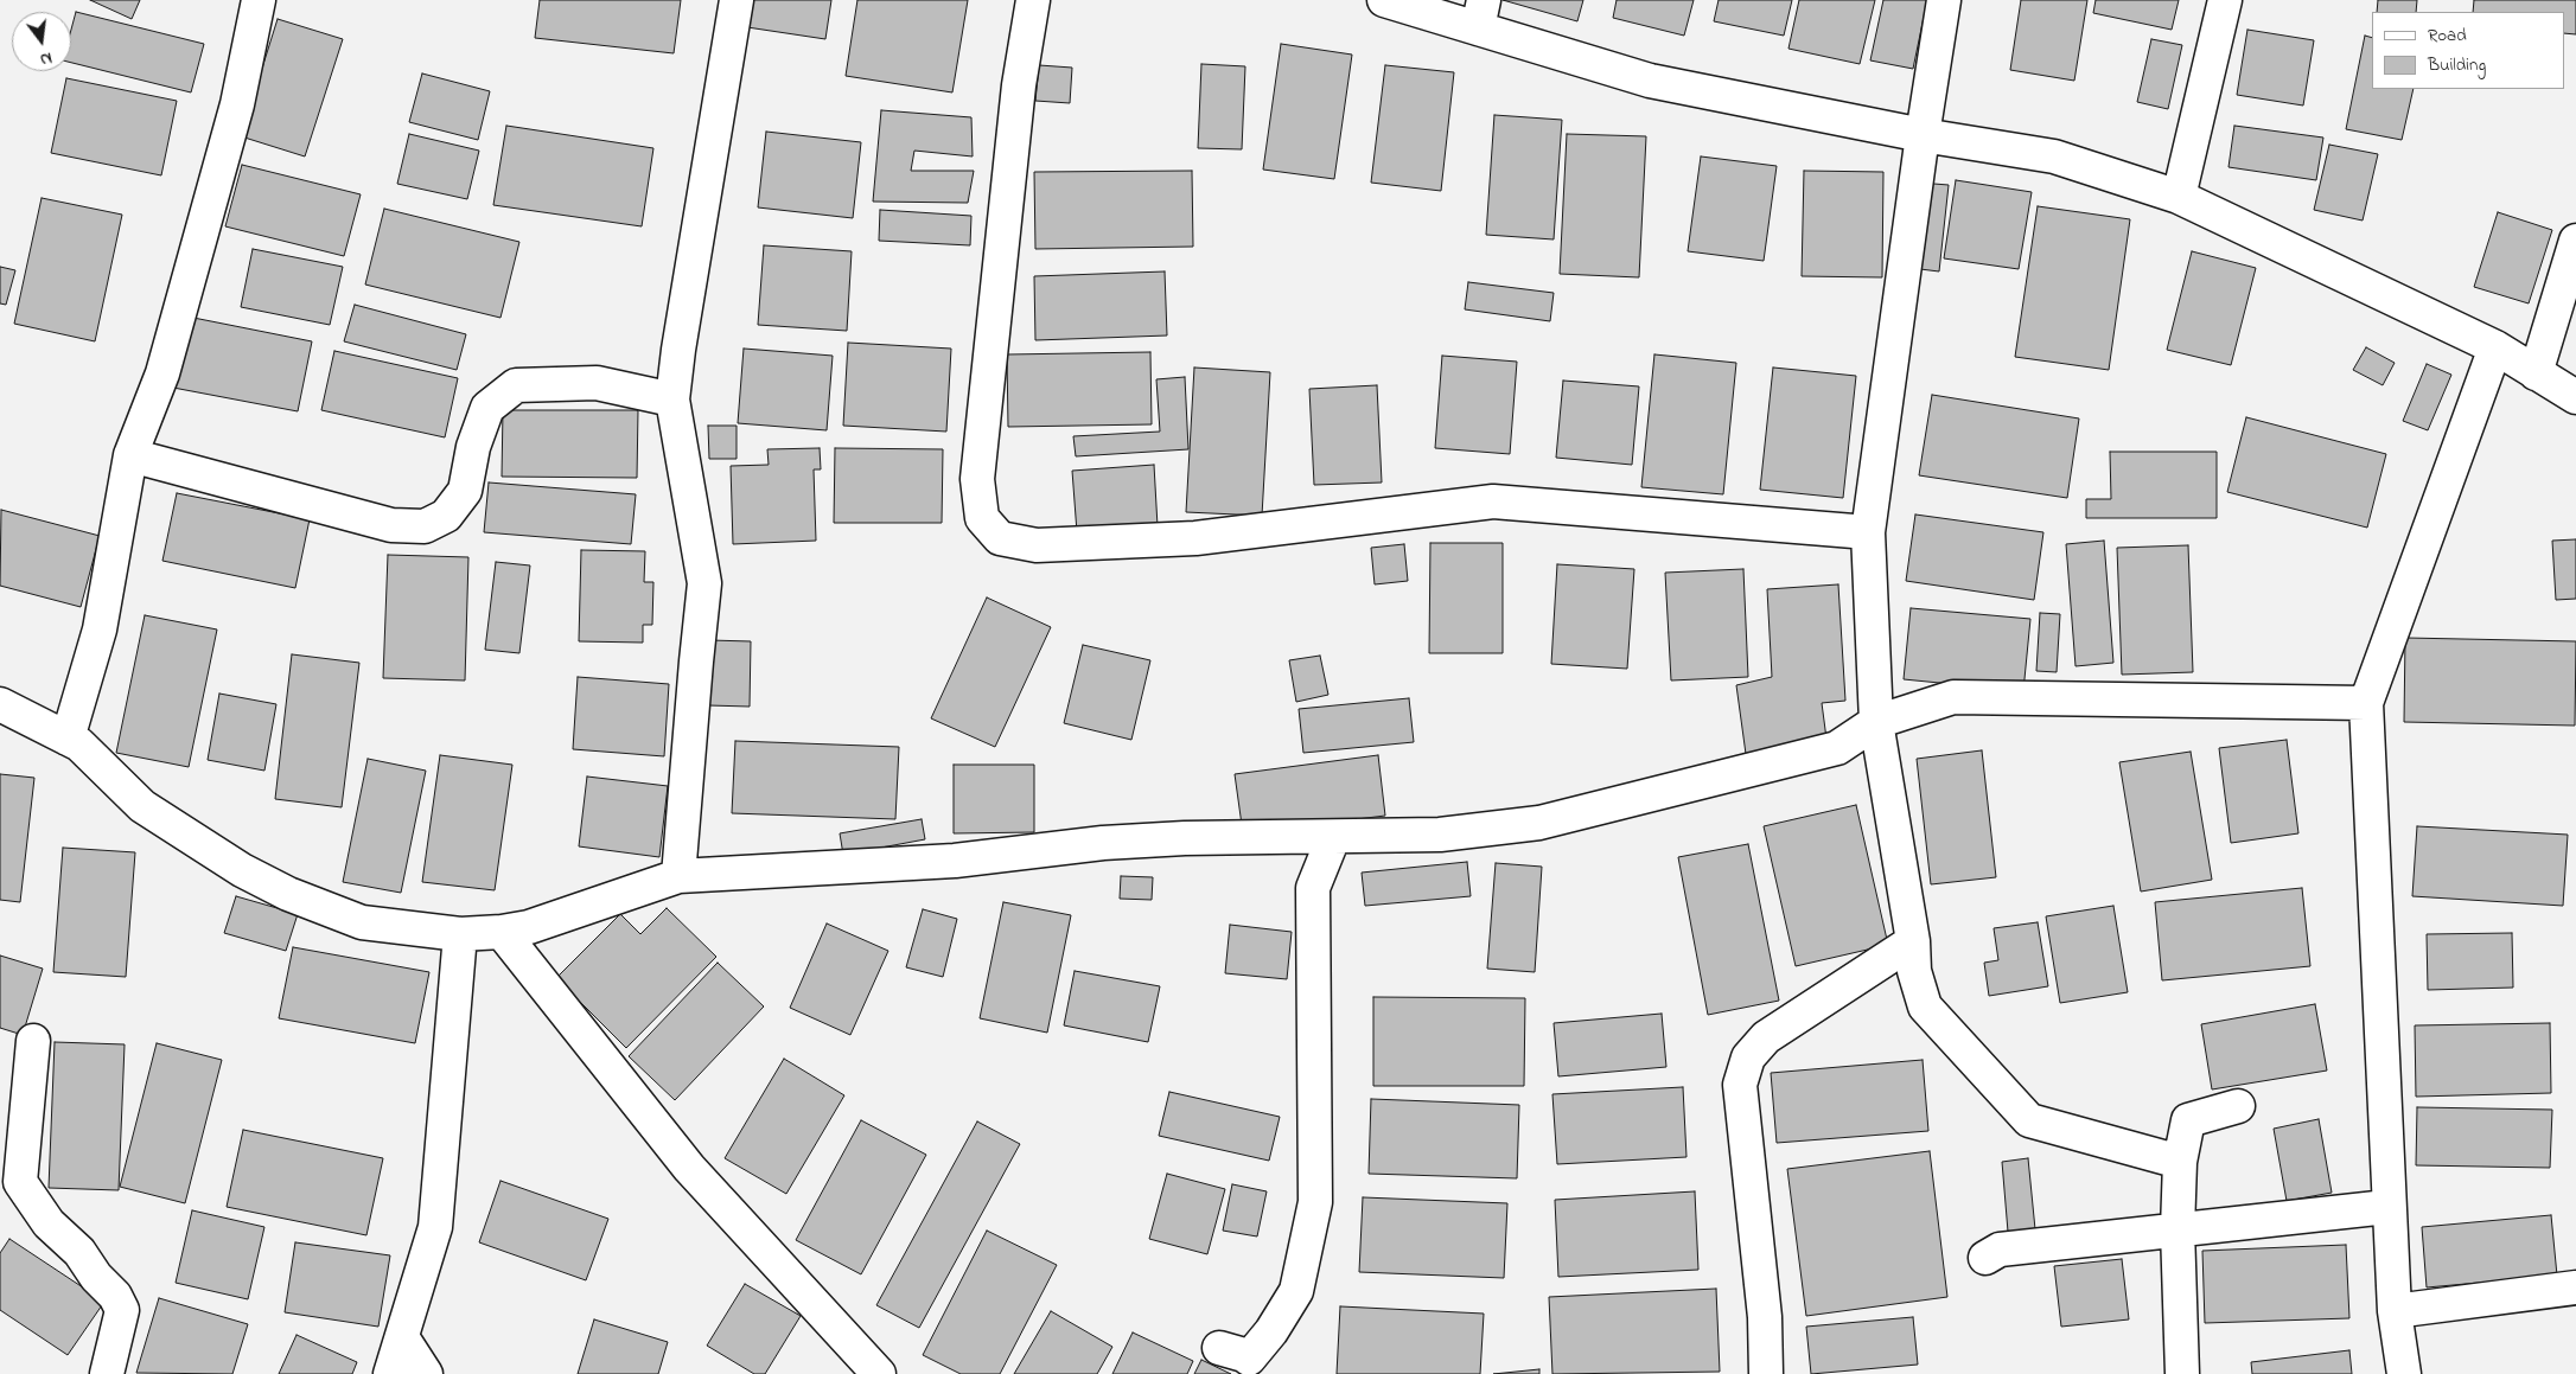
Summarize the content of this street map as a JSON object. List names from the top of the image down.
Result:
{
  "legend": ["Road", "Building"],
  "north": "bottom"
}
